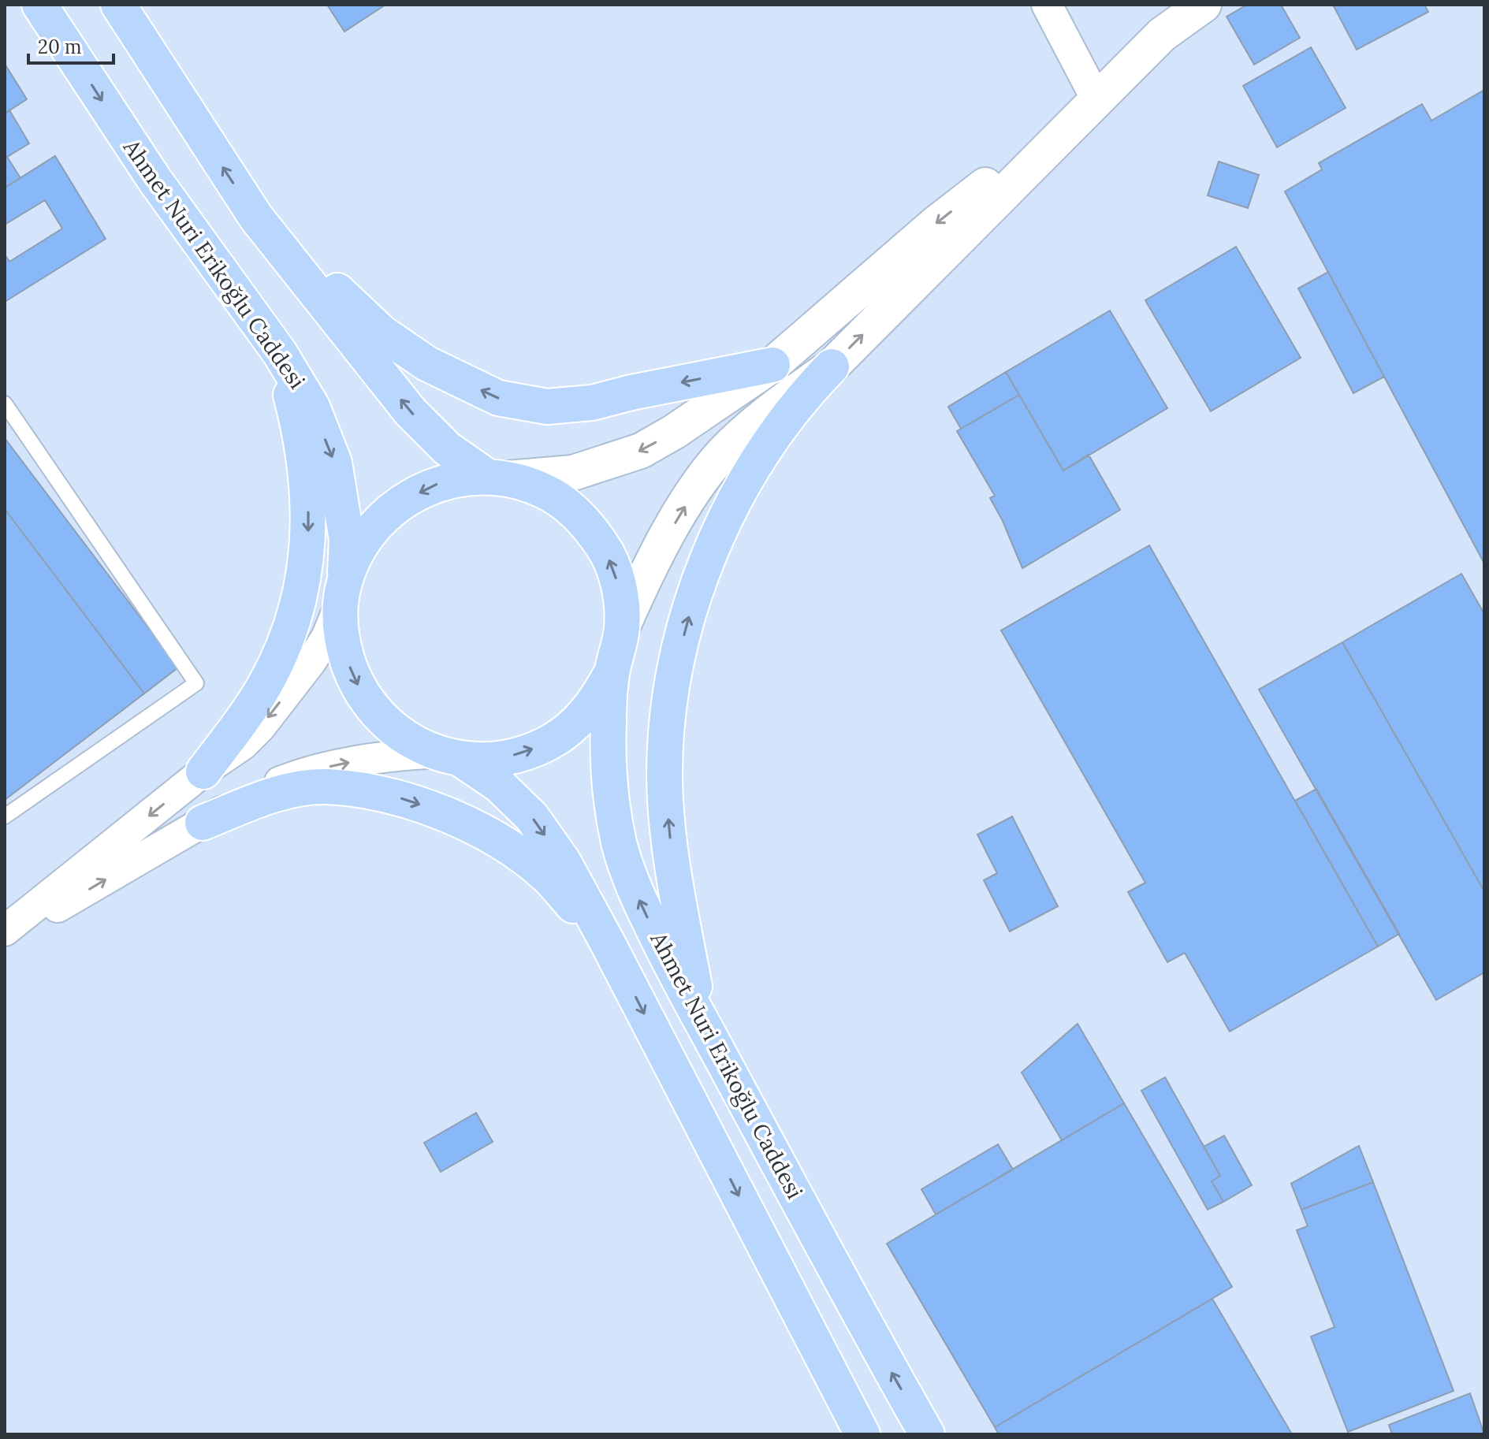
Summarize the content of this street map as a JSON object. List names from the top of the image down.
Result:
{
  "streets": {
    "main road": ["Ahmet Nuri Erikoğlu Caddesi"]
  },
  "scale_bar": "20 m"
}
